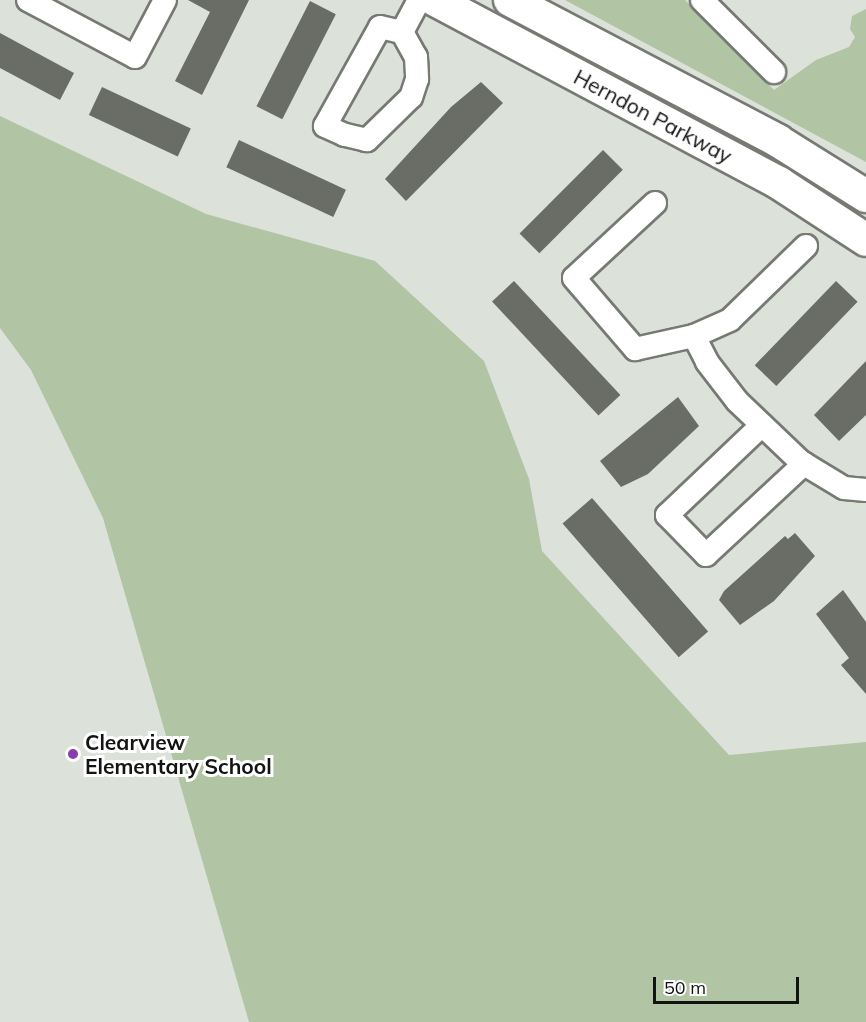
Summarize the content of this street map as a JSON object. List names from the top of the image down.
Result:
{
  "streets": {
    "main road": ["Herndon Parkway"]
  },
  "places": ["Clearview Elementary School"],
  "scale_bar": "50 m"
}
